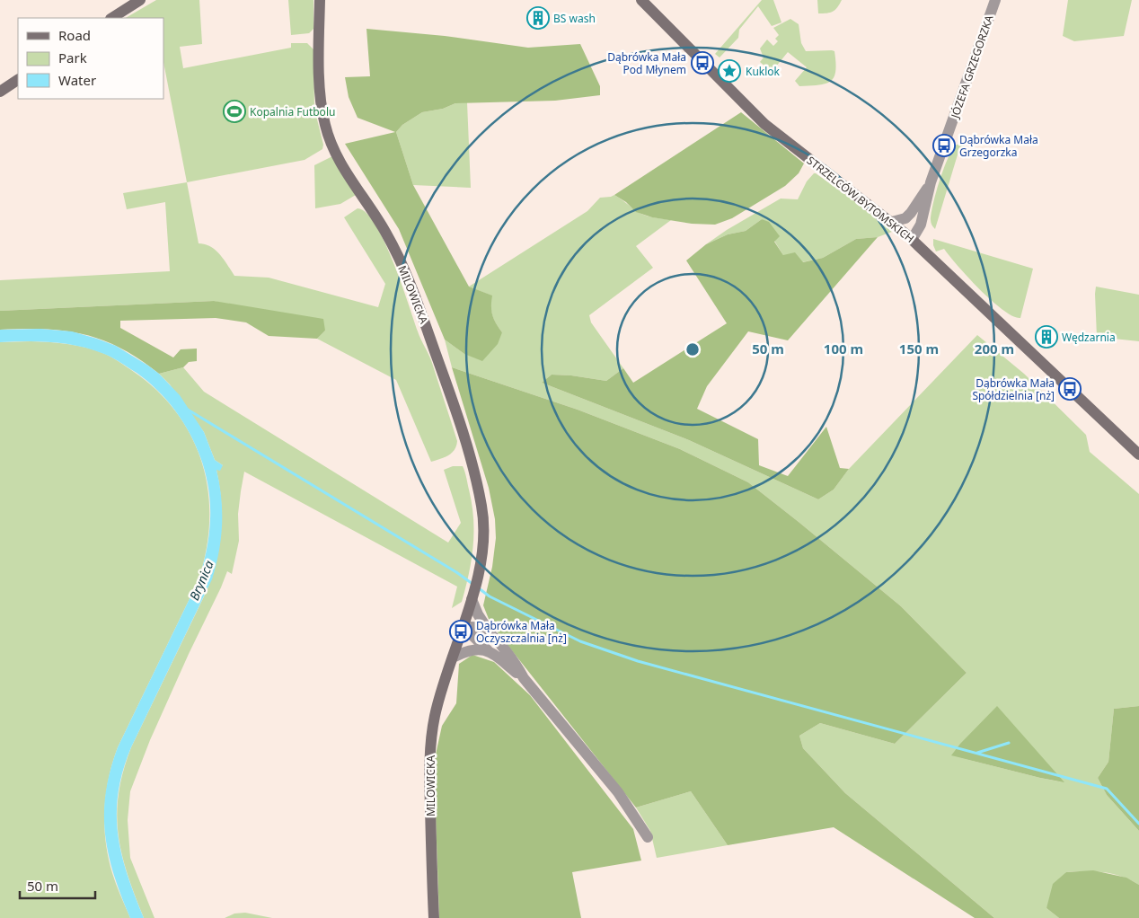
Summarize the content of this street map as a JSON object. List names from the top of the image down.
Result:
{
  "streets": {
    "street": ["JÓZEFA GRZEGORZKA", "STRZELCÓW BYTOMSKICH", "MILOWICKA"]
  },
  "crossings": [
    ["JÓZEFA GRZEGORZKA", "STRZELCÓW BYTOMSKICH"]
  ],
  "water": ["Brynica"],
  "places": {
    "building": ["BS wash", "Wędzarnia"],
    "bus stop": [
      "Dąbrówka Mała Pod Młynem",
      "Dąbrówka Mała Grzegorzka",
      "Dąbrówka Mała Spółdzielnia [nż]",
      "Dąbrówka Mała Oczyszczalnia [nż]"
    ],
    "place": ["Kuklok"],
    "sports": ["Kopalnia Futbolu"]
  },
  "legend": ["Road", "Park", "Water"],
  "scale_bar": "50 m",
  "rings": [
    "50 m",
    "100 m",
    "150 m",
    "200 m"
  ]
}
